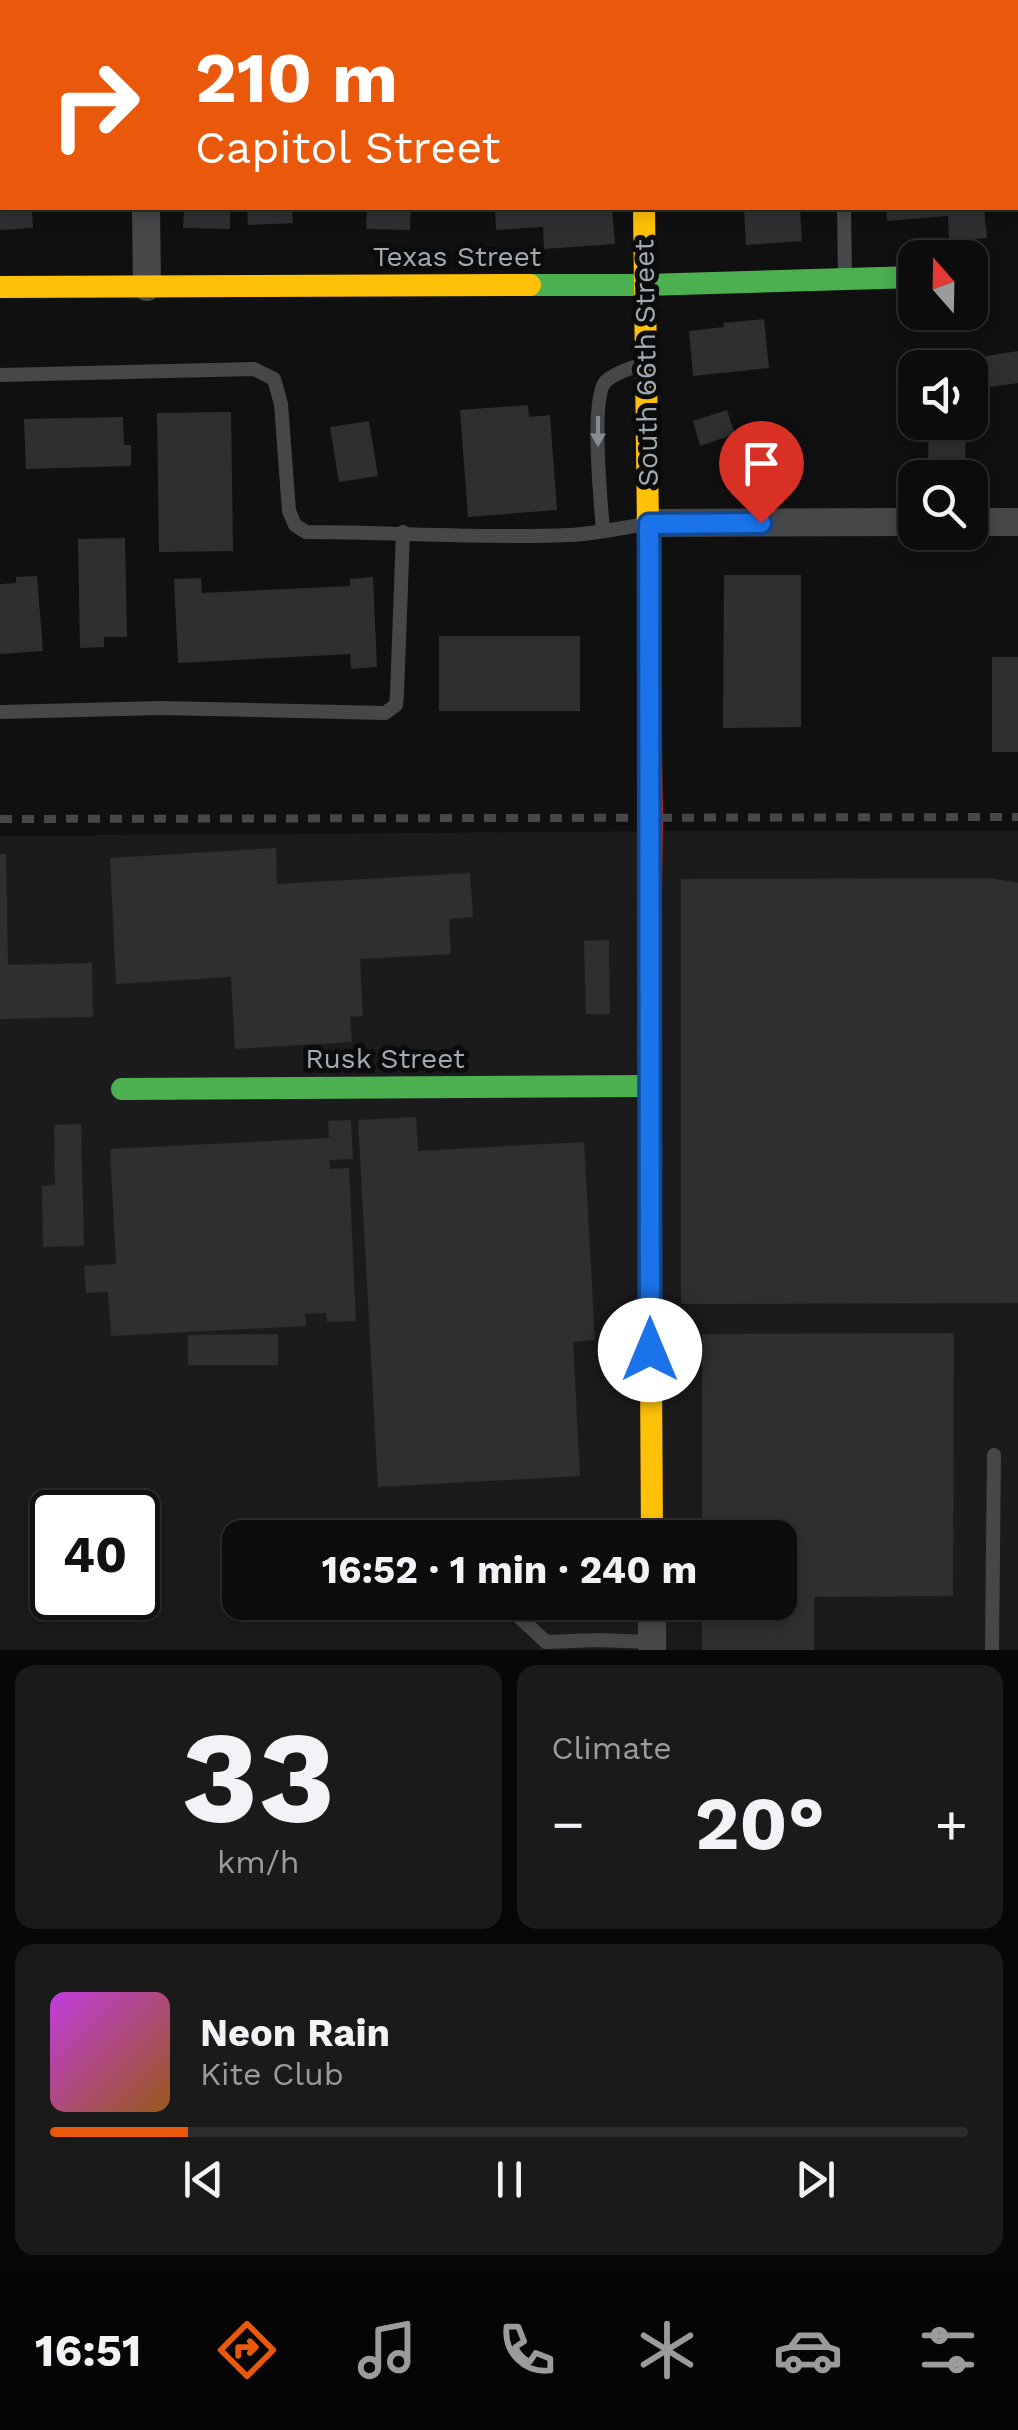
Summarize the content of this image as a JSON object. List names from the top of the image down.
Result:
{
  "streets": {
    "street": ["Texas Street", "South 66th Street", "Rusk Street"]
  },
  "crossings": [
    ["Texas Street", "South 66th Street"],
    ["South 66th Street", "Rusk Street"]
  ],
  "north": "top",
  "page": {
    "turn": ["210 m", "Capitol Street"],
    "limit": "40",
    "trip": "16:52 · 1 min · 240 m",
    "tile": [
      ["33", "km/h"],
      "Climate"
    ],
    "heat": ["−", "20°", "+"],
    "song": ["Neon Rain", "Kite Club"],
    "tabs": "16:51"
  }
}
